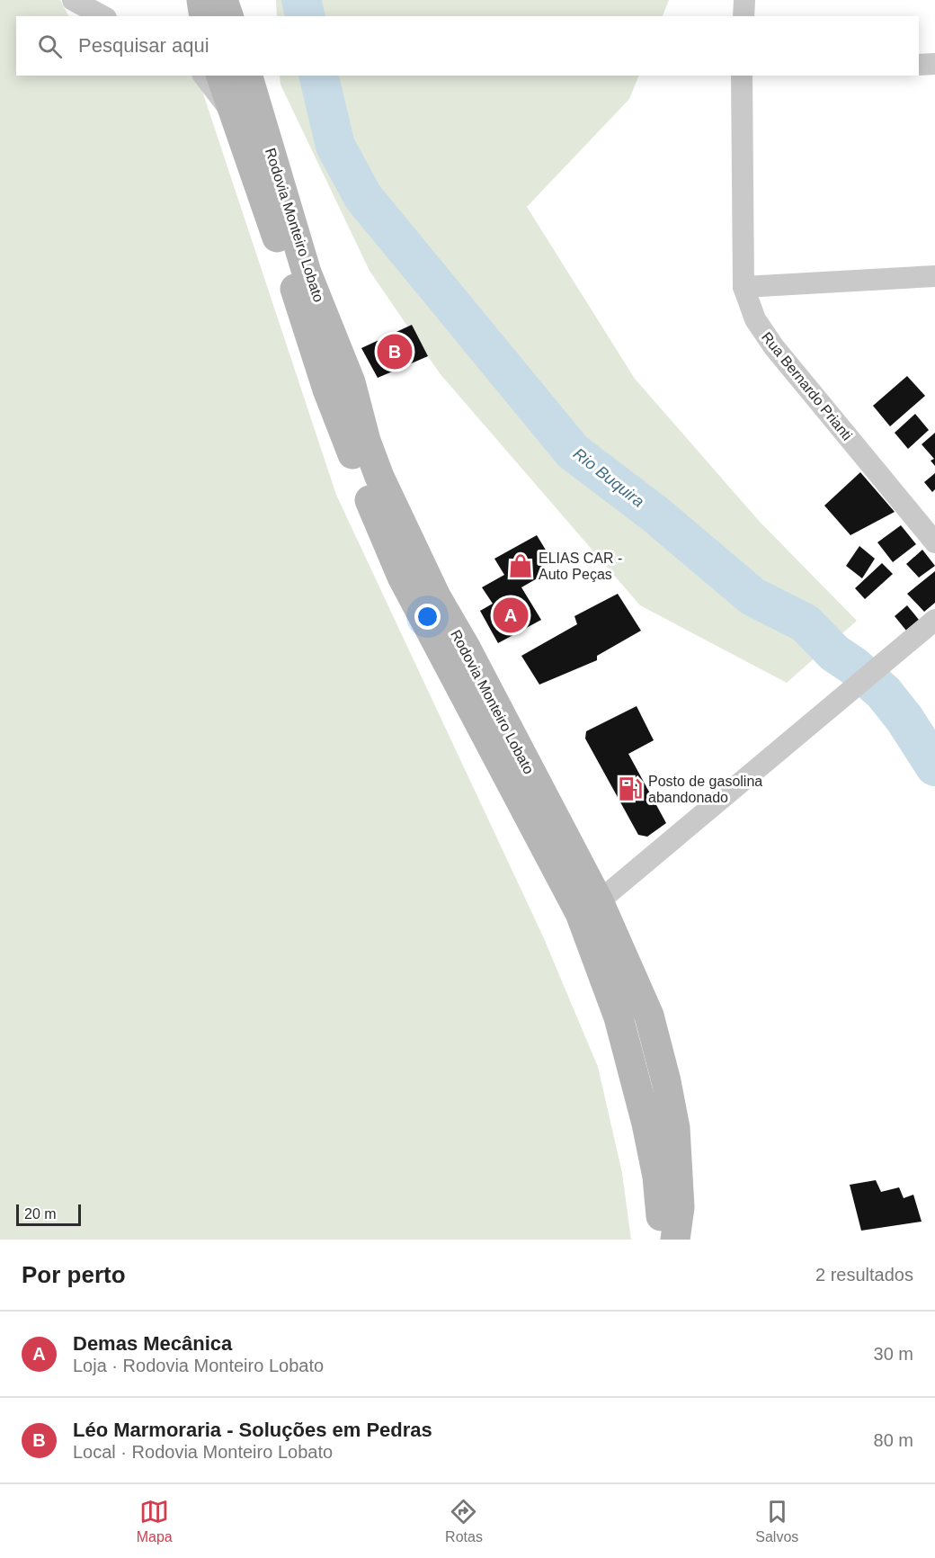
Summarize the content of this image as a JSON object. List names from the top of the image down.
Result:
{
  "streets": {
    "main road": ["Rodovia Monteiro Lobato"],
    "street": ["Rua Bernardo Prianti"]
  },
  "water": ["Rio Buquira"],
  "places": {
    "shop": ["ELIAS CAR - Auto Peças"],
    "fuel station": ["Posto de gasolina abandonado"]
  },
  "scale_bar": "20 m",
  "page": {
    "search": "Pesquisar aqui",
    "pins": ["B", "A"],
    "scale": "20 m",
    "heading": ["Por perto", "2 resultados"],
    "list": [
      {
        "mark": "A",
        "name": "Demas Mecânica",
        "note": "Loja · Rodovia Monteiro Lobato",
        "value": "30 m"
      },
      {
        "mark": "B",
        "name": "Léo Marmoraria - Soluções em Pedras",
        "note": "Local · Rodovia Monteiro Lobato",
        "value": "80 m"
      }
    ],
    "nav": ["Mapa", "Rotas", "Salvos"]
  }
}
